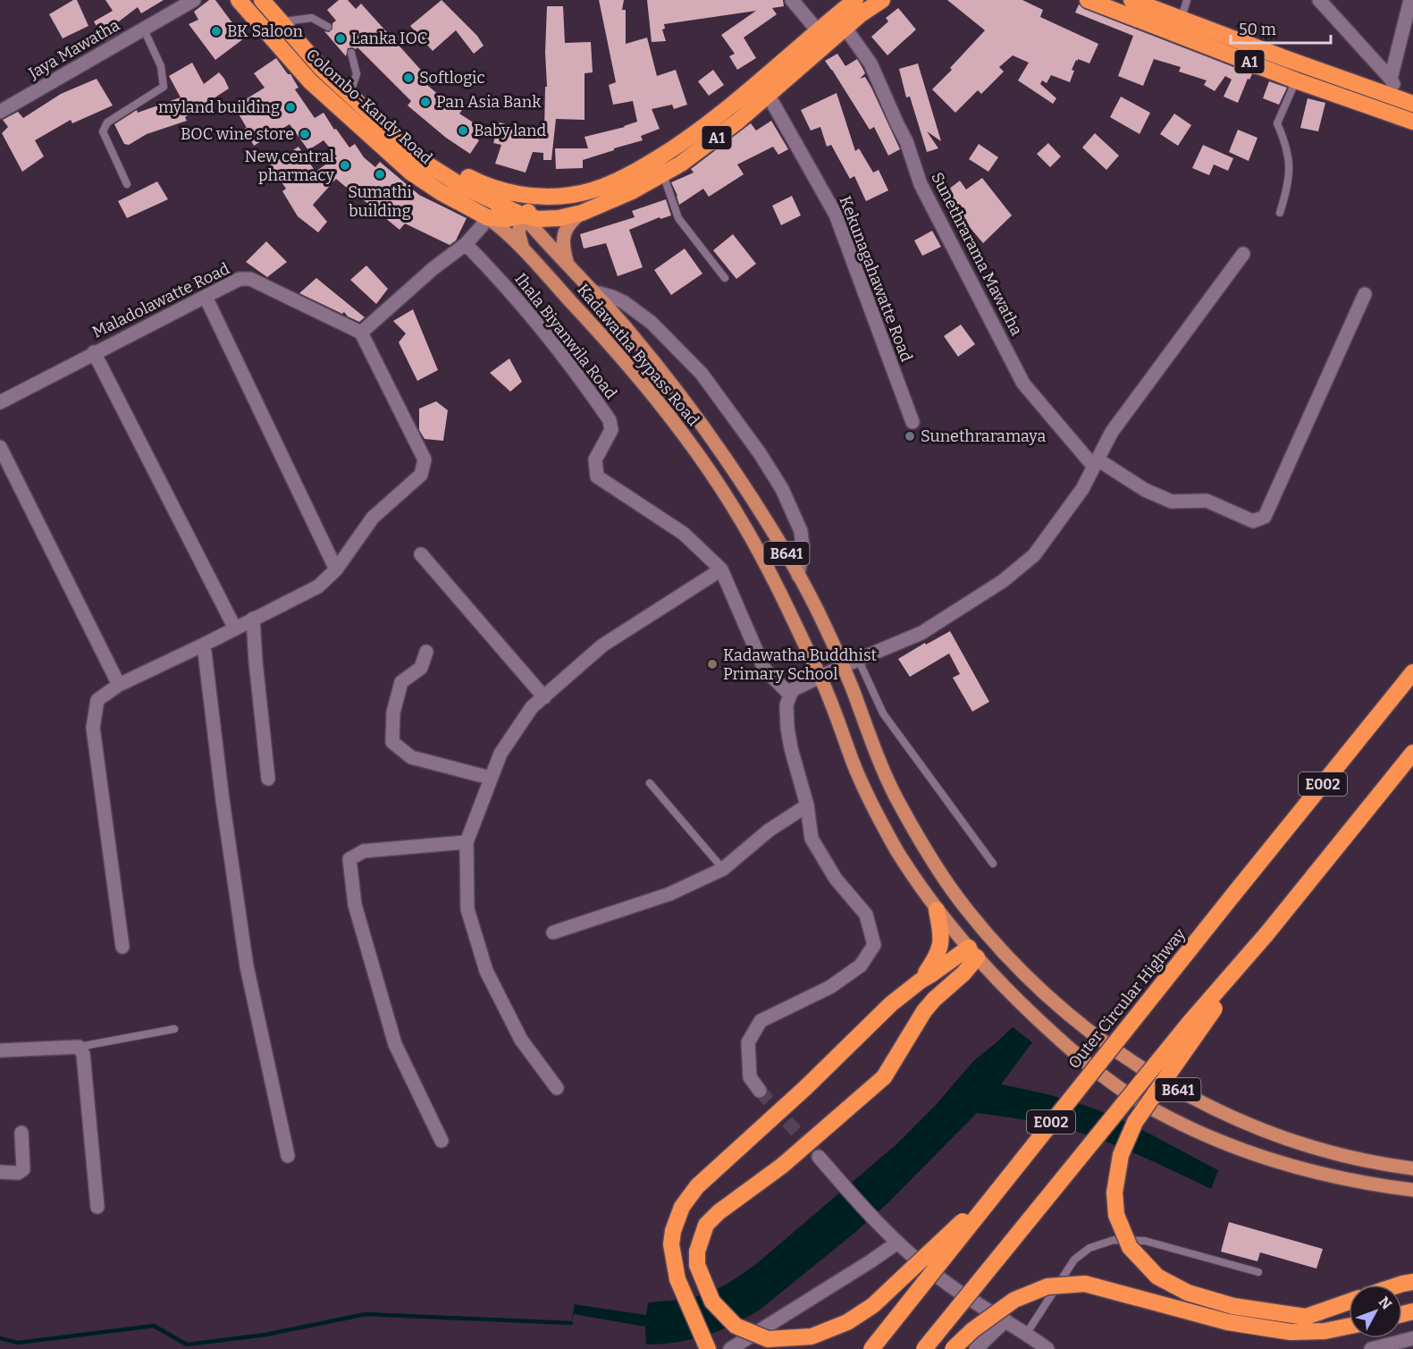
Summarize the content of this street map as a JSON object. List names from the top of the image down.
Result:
{
  "streets": {
    "highway": [
      "A1",
      "Colombo-Kandy Road",
      "E002",
      "Outer Circular Highway"
    ],
    "main road": ["Kadawatha Bypass Road", "B641"],
    "street": [
      "Jaya Mawatha",
      "Sunethrarama Mawatha",
      "Kekunagahawatte Road",
      "Maladolawatte Road",
      "Ihala Biyanwila Road"
    ]
  },
  "crossings": [
    ["A1", "Colombo-Kandy Road"],
    ["Colombo-Kandy Road", "Sunethrarama Mawatha"],
    ["Colombo-Kandy Road", "Kekunagahawatte Road"],
    ["Colombo-Kandy Road", "Kadawatha Bypass Road"]
  ],
  "places": [
    "BK Saloon",
    "Lanka IOC",
    "Softlogic",
    "Pan Asia Bank",
    "myland building",
    "Baby land",
    "BOC wine store",
    "New central pharmacy",
    "Sumathi building",
    "Sunethraramaya",
    "Kadawatha Buddhist Primary School"
  ],
  "scale_bar": "50 m",
  "north": "top right"
}
